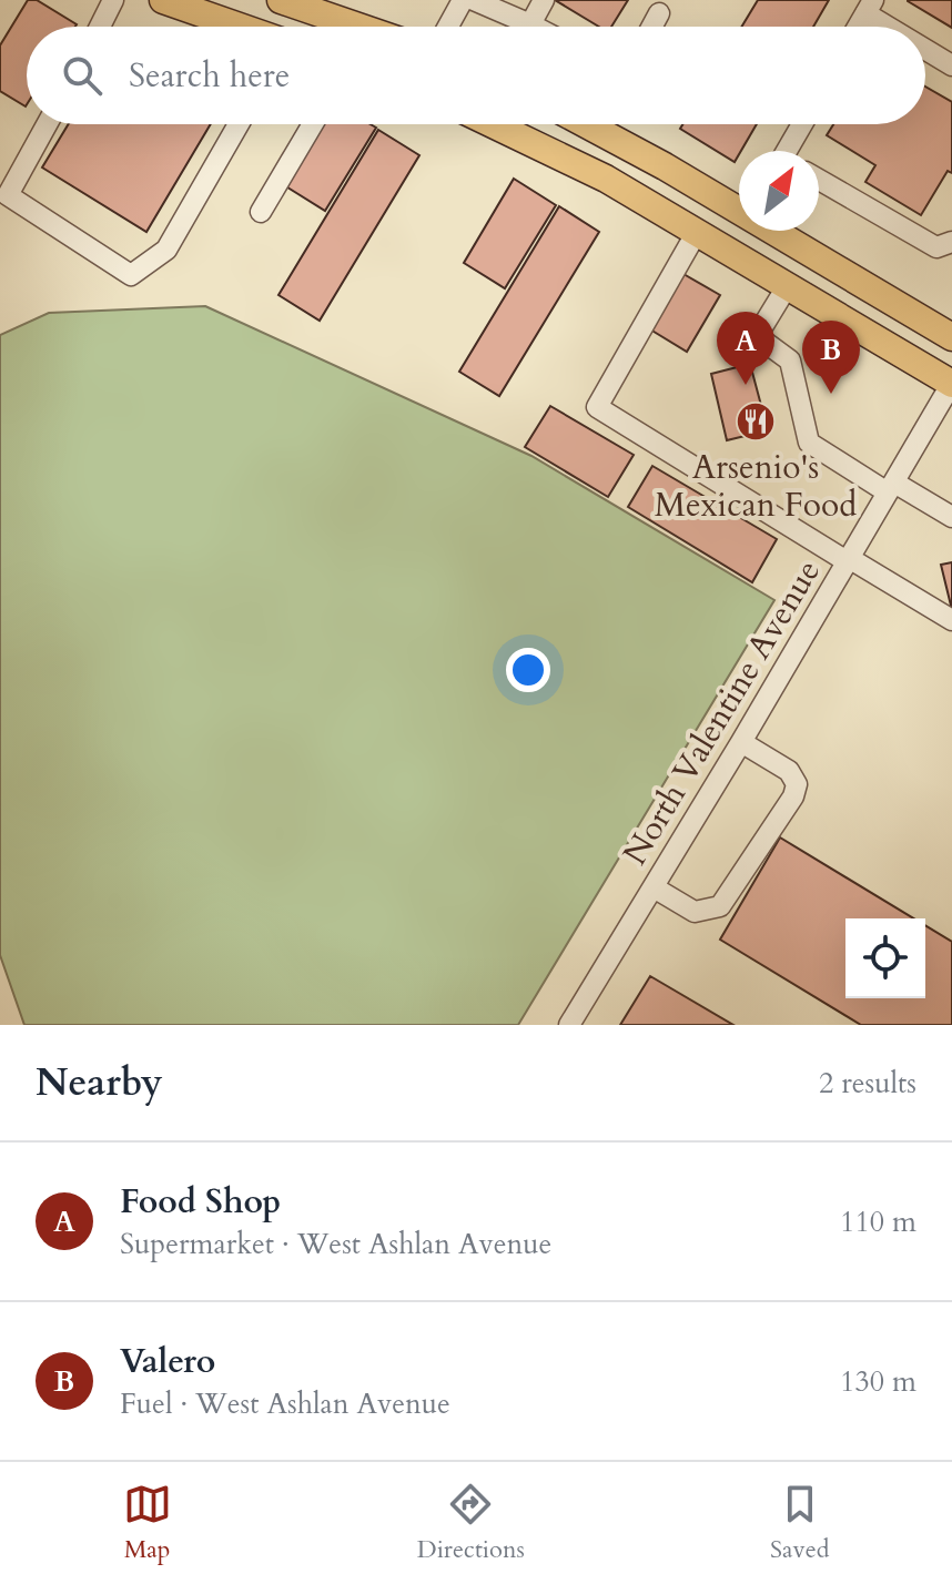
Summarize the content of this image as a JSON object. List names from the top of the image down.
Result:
{
  "streets": {
    "street": ["North Valentine Avenue"]
  },
  "places": {
    "restaurant": ["Arsenio's Mexican Food"]
  },
  "north": "top right",
  "page": {
    "search": "Search here",
    "pins": ["A", "B"],
    "heading": ["Nearby", "2 results"],
    "list": [
      {
        "mark": "A",
        "name": "Food Shop",
        "note": "Supermarket · West Ashlan Avenue",
        "value": "110 m"
      },
      {
        "mark": "B",
        "name": "Valero",
        "note": "Fuel · West Ashlan Avenue",
        "value": "130 m"
      }
    ],
    "nav": ["Map", "Directions", "Saved"]
  }
}
